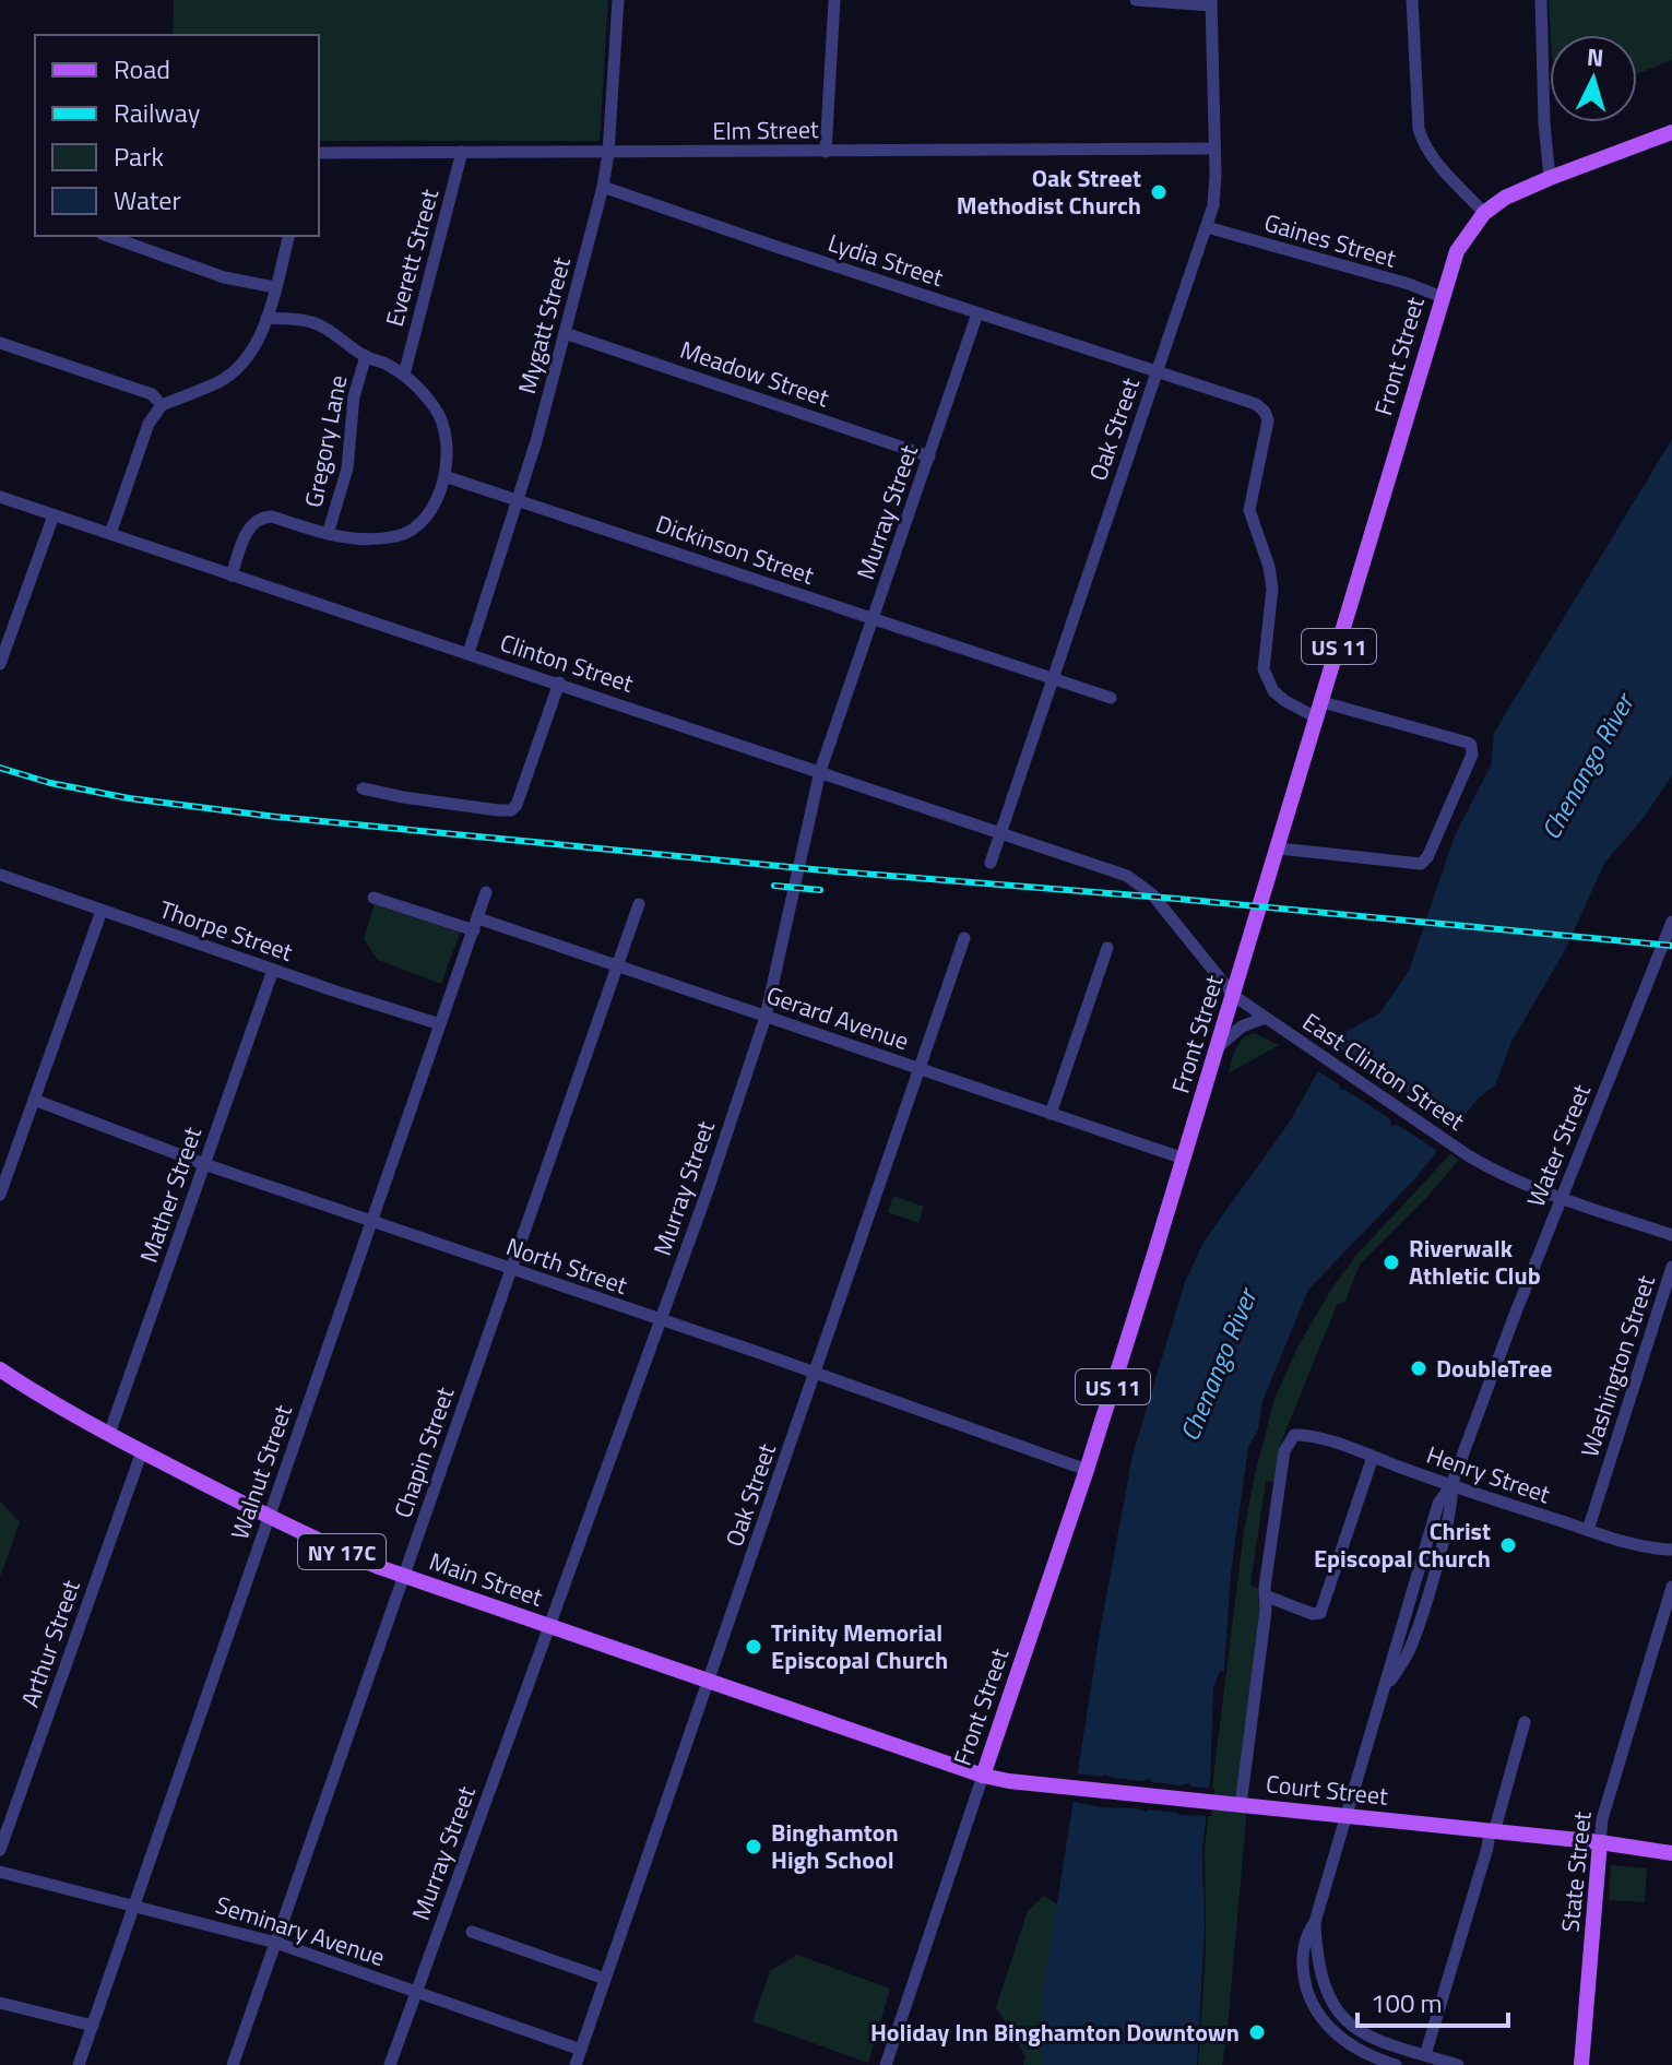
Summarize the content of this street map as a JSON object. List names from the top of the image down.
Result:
{
  "streets": {
    "main road": [
      "Front Street",
      "US 11",
      "NY 17C",
      "Main Street",
      "Court Street",
      "State Street"
    ],
    "street": [
      "Elm Street",
      "Gaines Street",
      "Everett Street",
      "Lydia Street",
      "Mygatt Street",
      "Meadow Street",
      "Oak Street",
      "Gregory Lane",
      "Murray Street",
      "Dickinson Street",
      "Clinton Street",
      "Thorpe Street",
      "Gerard Avenue",
      "East Clinton Street",
      "Water Street",
      "Mather Street",
      "North Street",
      "Washington Street",
      "Chapin Street",
      "Walnut Street",
      "Henry Street",
      "Arthur Street",
      "Seminary Avenue"
    ]
  },
  "crossings": [
    ["Elm Street", "Everett Street"],
    ["Elm Street", "Mygatt Street"],
    ["Elm Street", "Oak Street"],
    ["Gaines Street", "Front Street"],
    ["Gaines Street", "Oak Street"],
    ["Lydia Street", "Mygatt Street"],
    ["Lydia Street", "Front Street"],
    ["Lydia Street", "Oak Street"],
    ["Lydia Street", "Murray Street"],
    ["Mygatt Street", "Meadow Street"],
    ["Mygatt Street", "Dickinson Street"],
    ["Mygatt Street", "Clinton Street"],
    ["Front Street", "Gerard Avenue"],
    ["Front Street", "East Clinton Street"],
    ["Front Street", "North Street"],
    ["Front Street", "Main Street"],
    ["Front Street", "Court Street"],
    ["Meadow Street", "Murray Street"],
    ["Oak Street", "Dickinson Street"],
    ["Oak Street", "Clinton Street"],
    ["Oak Street", "Gerard Avenue"],
    ["Oak Street", "North Street"],
    ["Oak Street", "Main Street"],
    ["Oak Street", "Seminary Avenue"],
    ["Murray Street", "Dickinson Street"],
    ["Murray Street", "Clinton Street"],
    ["Murray Street", "Gerard Avenue"],
    ["Murray Street", "North Street"],
    ["Murray Street", "Main Street"],
    ["Murray Street", "Seminary Avenue"],
    ["Clinton Street", "East Clinton Street"],
    ["Thorpe Street", "Mather Street"],
    ["Thorpe Street", "Walnut Street"],
    ["Gerard Avenue", "Chapin Street"],
    ["Gerard Avenue", "Walnut Street"],
    ["East Clinton Street", "Water Street"],
    ["Water Street", "Henry Street"],
    ["Water Street", "Court Street"],
    ["Mather Street", "North Street"],
    ["Mather Street", "Main Street"],
    ["North Street", "Chapin Street"],
    ["North Street", "Walnut Street"],
    ["Washington Street", "Henry Street"],
    ["Chapin Street", "Main Street"],
    ["Chapin Street", "Seminary Avenue"],
    ["Walnut Street", "Main Street"],
    ["Walnut Street", "Seminary Avenue"],
    ["Main Street", "Arthur Street"],
    ["Main Street", "Court Street"],
    ["Court Street", "State Street"]
  ],
  "water": ["Chenango River"],
  "places": [
    "Oak Street Methodist Church",
    "Riverwalk Athletic Club",
    "DoubleTree",
    "Christ Episcopal Church",
    "Trinity Memorial Episcopal Church",
    "Binghamton High School",
    "Holiday Inn Binghamton Downtown"
  ],
  "legend": [
    "Road",
    "Railway",
    "Park",
    "Water"
  ],
  "scale_bar": "100 m",
  "north": "top"
}
